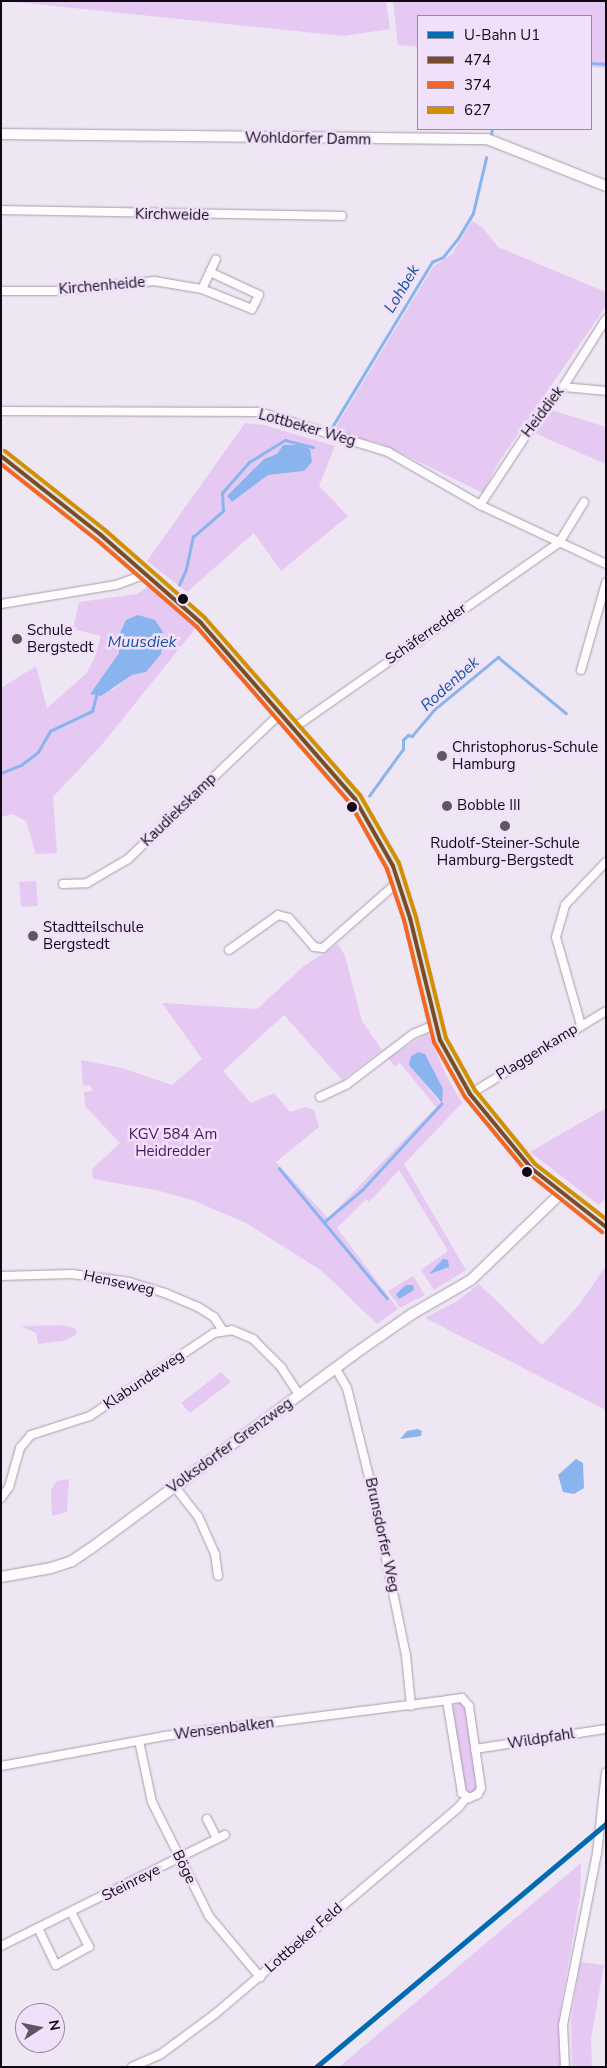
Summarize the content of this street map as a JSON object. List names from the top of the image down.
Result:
{
  "streets": {
    "street": [
      "Wohldorfer Damm",
      "Kirchweide",
      "Kirchenheide",
      "Heiddiek",
      "Lottbeker Weg",
      "Schäferredder",
      "Kaudiekskamp",
      "Plaggenkamp",
      "Henseweg",
      "Klabundeweg",
      "Volksdorfer Grenzweg",
      "Brunsdorfer Weg",
      "Wensenbalken",
      "Wildpfahl",
      "Böge",
      "Steinreye",
      "Lottbeker Feld"
    ]
  },
  "crossings": [
    ["Heiddiek", "Lottbeker Weg"],
    ["Lottbeker Weg", "Schäferredder"],
    ["Henseweg", "Klabundeweg"],
    ["Volksdorfer Grenzweg", "Brunsdorfer Weg"],
    ["Brunsdorfer Weg", "Wensenbalken"],
    ["Wensenbalken", "Böge"],
    ["Wildpfahl", "Lottbeker Feld"],
    ["Böge", "Steinreye"],
    ["Böge", "Lottbeker Feld"]
  ],
  "water": ["Lohbek", "Muusdiek", "Rodenbek"],
  "parks": ["KGV 584 Am Heidredder"],
  "places": [
    "Schule Bergstedt",
    "Christophorus-Schule Hamburg",
    "Bobble III",
    "Rudolf-Steiner-Schule Hamburg-Bergstedt",
    "Stadtteilschule Bergstedt"
  ],
  "lines": [
    "transit line 627",
    "transit line 474",
    "transit line 374",
    "metro line U1"
  ],
  "legend": [
    "U-Bahn U1",
    "474",
    "374",
    "627"
  ],
  "north": "right"
}
